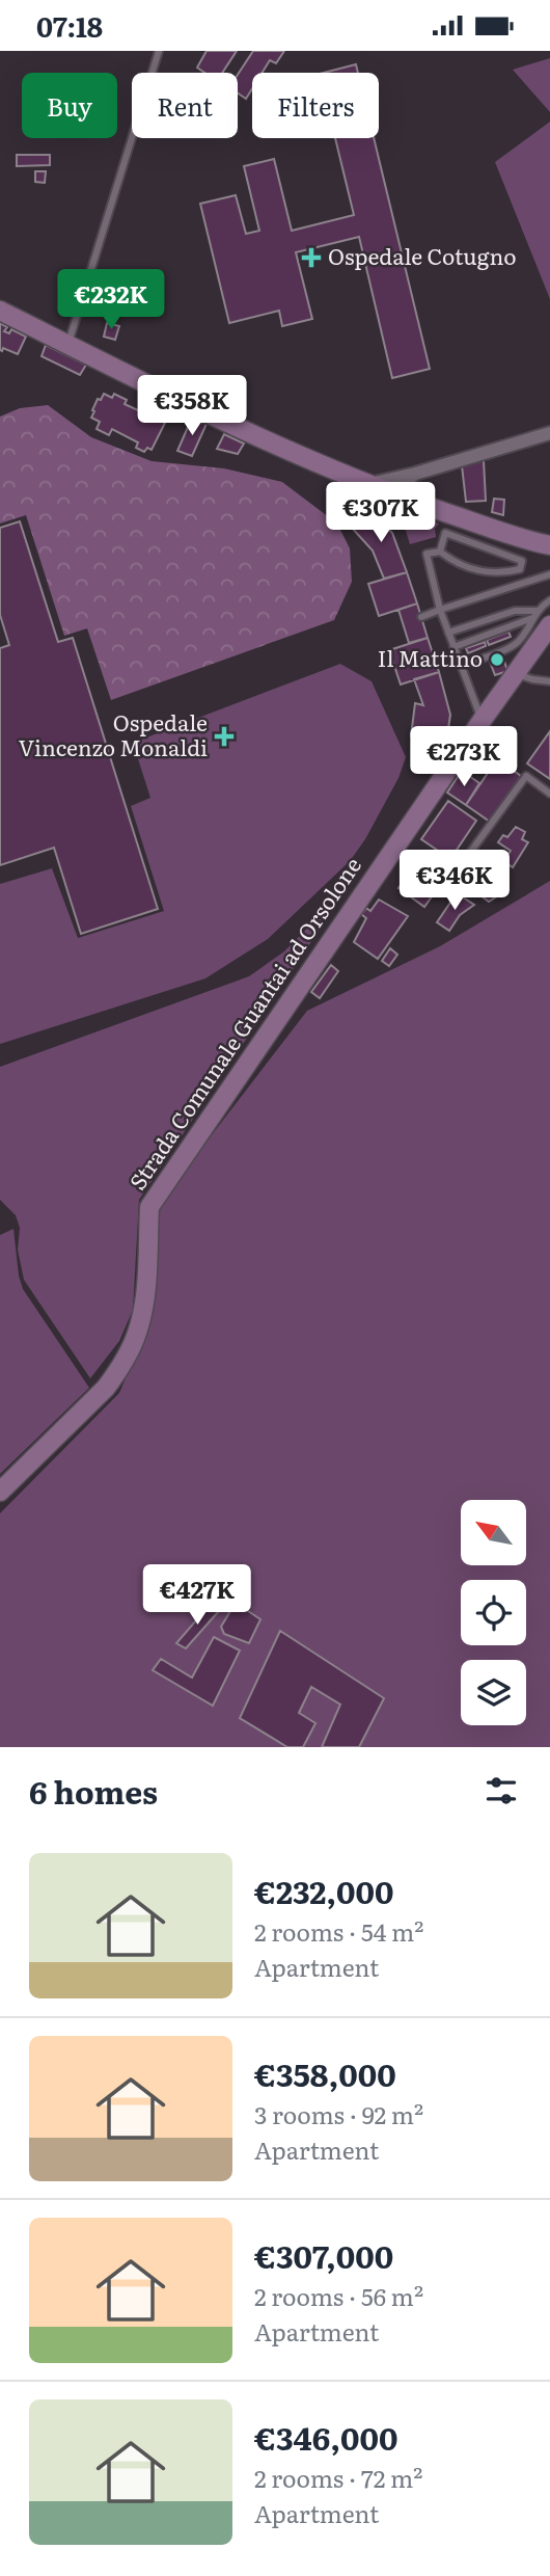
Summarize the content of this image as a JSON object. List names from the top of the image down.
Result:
{
  "streets": {
    "street": ["Strada Comunale Guantai ad Orsolone"]
  },
  "places": {
    "health": ["Ospedale Cotugno", "Ospedale Vincenzo Monaldi"],
    "other": ["Il Mattino"]
  },
  "north": "top left",
  "page": {
    "status": "07:18",
    "chip": ["Buy", "Rent", "Filters"],
    "price": [
      "€232K",
      "€358K",
      "€307K",
      "€273K",
      "€346K",
      "€427K"
    ],
    "heading": "6 homes",
    "list": [
      {
        "name": "€232,000",
        "note": "2 rooms · 54 m² · Apartment"
      },
      {
        "name": "€358,000",
        "note": "3 rooms · 92 m² · Apartment"
      },
      {
        "name": "€307,000",
        "note": "2 rooms · 56 m² · Apartment"
      },
      {
        "name": "€346,000",
        "note": "2 rooms · 72 m² · Apartment"
      }
    ]
  }
}
